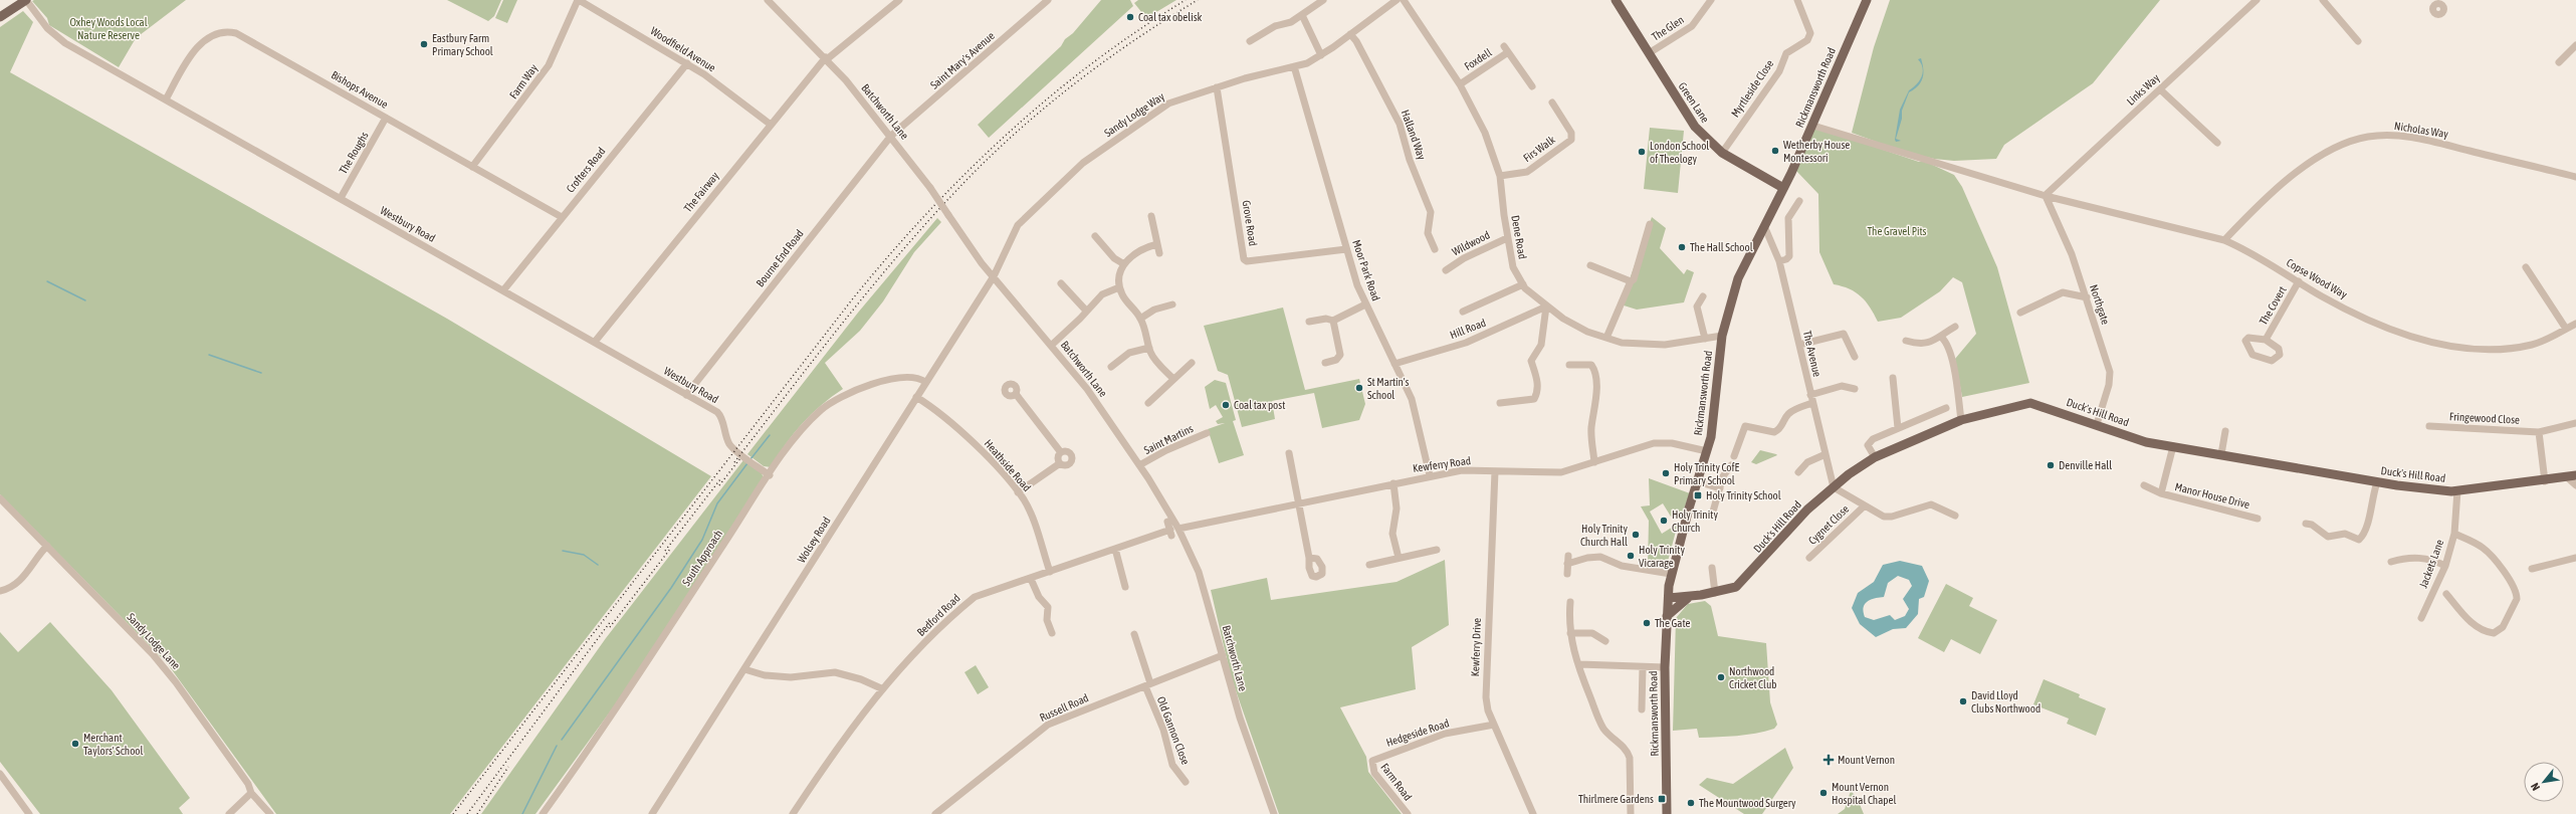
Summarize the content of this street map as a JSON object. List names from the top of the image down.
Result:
{
  "streets": {
    "main road": ["Rickmansworth Road", "Green Lane", "Duck's Hill Road"],
    "street": [
      "The Glen",
      "Woodfield Avenue",
      "Foxdell",
      "Saint Mary's Avenue",
      "Farm Way",
      "Myrtleside Close",
      "Bishops Avenue",
      "Links Way",
      "Batchworth Lane",
      "Sandy Lodge Way",
      "Nicholas Way",
      "Halland Way",
      "Firs Walk",
      "The Roughs",
      "Crofters Road",
      "The Fairway",
      "Grove Road",
      "Westbury Road",
      "Dene Road",
      "Wildwood",
      "Bourne End Road",
      "Moor Park Road",
      "Copse Wood Way",
      "Northgate",
      "The Covert",
      "Hill Road",
      "The Avenue",
      "Fringewood Close",
      "Saint Martins",
      "Kewferry Road",
      "Heathside Road",
      "Manor House Drive",
      "Cygnet Close",
      "Wolsey Road",
      "South Approach",
      "Jackets Lane",
      "Bedford Road",
      "Sandy Lodge Lane",
      "Kewferry Drive",
      "Russell Road",
      "Old Gannon Close",
      "Hedgeside Road",
      "Farm Road"
    ]
  },
  "crossings": [
    ["The Glen", "Green Lane"],
    ["Woodfield Avenue", "Farm Way"],
    ["Woodfield Avenue", "Crofters Road"],
    ["Woodfield Avenue", "The Fairway"],
    ["Foxdell", "Dene Road"],
    ["Saint Mary's Avenue", "Batchworth Lane"],
    ["Saint Mary's Avenue", "Bourne End Road"],
    ["Farm Way", "Bishops Avenue"],
    ["Rickmansworth Road", "Green Lane"],
    ["Rickmansworth Road", "Dene Road"],
    ["Rickmansworth Road", "Copse Wood Way"],
    ["Rickmansworth Road", "The Avenue"],
    ["Rickmansworth Road", "Duck's Hill Road"],
    ["Rickmansworth Road", "Kewferry Road"],
    ["Myrtleside Close", "Green Lane"],
    ["Bishops Avenue", "The Roughs"],
    ["Bishops Avenue", "Crofters Road"],
    ["Bishops Avenue", "Westbury Road"],
    ["Links Way", "Copse Wood Way"],
    ["Links Way", "Northgate"],
    ["Batchworth Lane", "Sandy Lodge Way"],
    ["Batchworth Lane", "The Fairway"],
    ["Batchworth Lane", "Bourne End Road"],
    ["Batchworth Lane", "Saint Martins"],
    ["Batchworth Lane", "Kewferry Road"],
    ["Batchworth Lane", "Wolsey Road"],
    ["Batchworth Lane", "Russell Road"],
    ["Sandy Lodge Way", "Halland Way"],
    ["Sandy Lodge Way", "Grove Road"],
    ["Sandy Lodge Way", "Moor Park Road"],
    ["Sandy Lodge Way", "Wolsey Road"],
    ["Nicholas Way", "Copse Wood Way"],
    ["Firs Walk", "Dene Road"],
    ["The Roughs", "Westbury Road"],
    ["Crofters Road", "Westbury Road"],
    ["The Fairway", "Westbury Road"],
    ["Grove Road", "Moor Park Road"],
    ["Westbury Road", "Bourne End Road"],
    ["Westbury Road", "South Approach"],
    ["Dene Road", "Wildwood"],
    ["Dene Road", "Hill Road"],
    ["Moor Park Road", "Hill Road"],
    ["Moor Park Road", "Kewferry Road"],
    ["Copse Wood Way", "Northgate"],
    ["Copse Wood Way", "The Covert"],
    ["Northgate", "Duck's Hill Road"],
    ["The Avenue", "Duck's Hill Road"],
    ["The Avenue", "Cygnet Close"],
    ["Duck's Hill Road", "Manor House Drive"],
    ["Duck's Hill Road", "Cygnet Close"],
    ["Duck's Hill Road", "Jackets Lane"],
    ["Kewferry Road", "Kewferry Drive"],
    ["Heathside Road", "Wolsey Road"],
    ["Heathside Road", "Bedford Road"],
    ["Wolsey Road", "South Approach"],
    ["Kewferry Drive", "Hedgeside Road"],
    ["Russell Road", "Old Gannon Close"],
    ["Hedgeside Road", "Farm Road"]
  ],
  "parks": ["Oxhey Woods Local Nature Reserve", "The Gravel Pits"],
  "places": {
    "other": [
      "Coal tax obelisk",
      "Eastbury Farm Primary School",
      "Wetherby House Montessori",
      "London School of Theology",
      "The Hall School",
      "St Martin's School",
      "Coal tax post",
      "Denville Hall",
      "Holy Trinity CofE Primary School",
      "Holy Trinity Church",
      "Holy Trinity Church Hall",
      "Holy Trinity Vicarage",
      "The Gate",
      "Northwood Cricket Club",
      "David Lloyd Clubs Northwood",
      "Merchant Taylors' School",
      "Mount Vernon Hospital Chapel",
      "The Mountwood Surgery"
    ],
    "transit": ["Holy Trinity School", "Thirlmere Gardens"],
    "health": ["Mount Vernon"]
  },
  "north": "bottom left"
}
